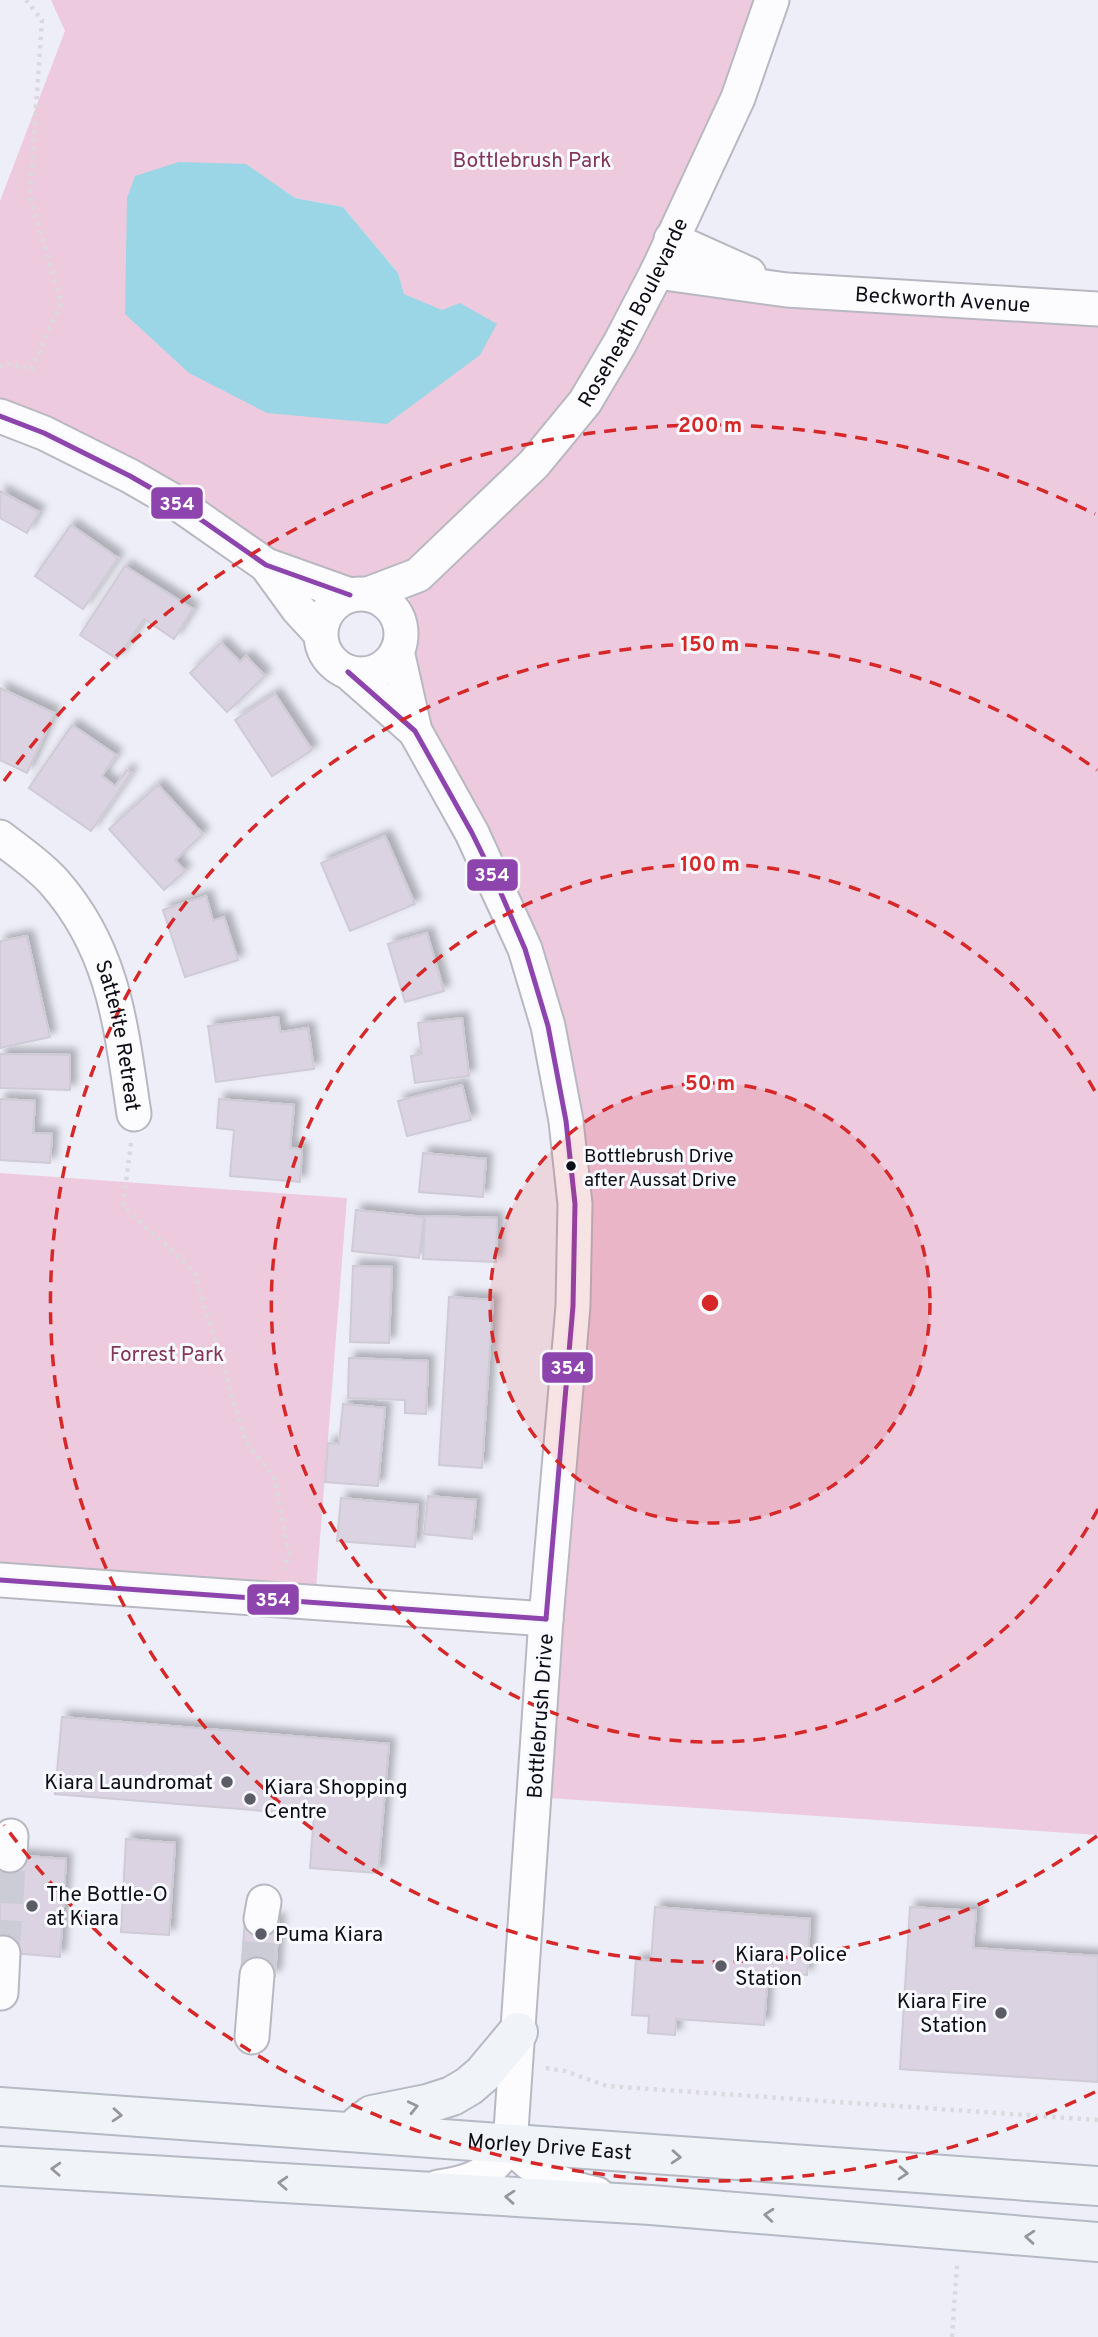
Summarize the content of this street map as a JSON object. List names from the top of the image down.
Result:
{
  "streets": {
    "main road": ["Morley Drive East"],
    "street": [
      "Beckworth Avenue",
      "Roseheath Boulevarde",
      "Sattelite Retreat",
      "Bottlebrush Drive"
    ]
  },
  "crossings": [
    ["Beckworth Avenue", "Roseheath Boulevarde"],
    ["Roseheath Boulevarde", "Bottlebrush Drive"],
    ["Bottlebrush Drive", "Morley Drive East"]
  ],
  "parks": ["Bottlebrush Park", "Forrest Park"],
  "places": [
    "Bottlebrush Drive after Aussat Drive",
    "Kiara Laundromat",
    "Kiara Shopping Centre",
    "The Bottle-O at Kiara",
    "Puma Kiara",
    "Kiara Police Station",
    "Kiara Fire Station"
  ],
  "lines": ["transit line 354"],
  "rings": [
    "200 m",
    "150 m",
    "100 m",
    "50 m"
  ]
}
